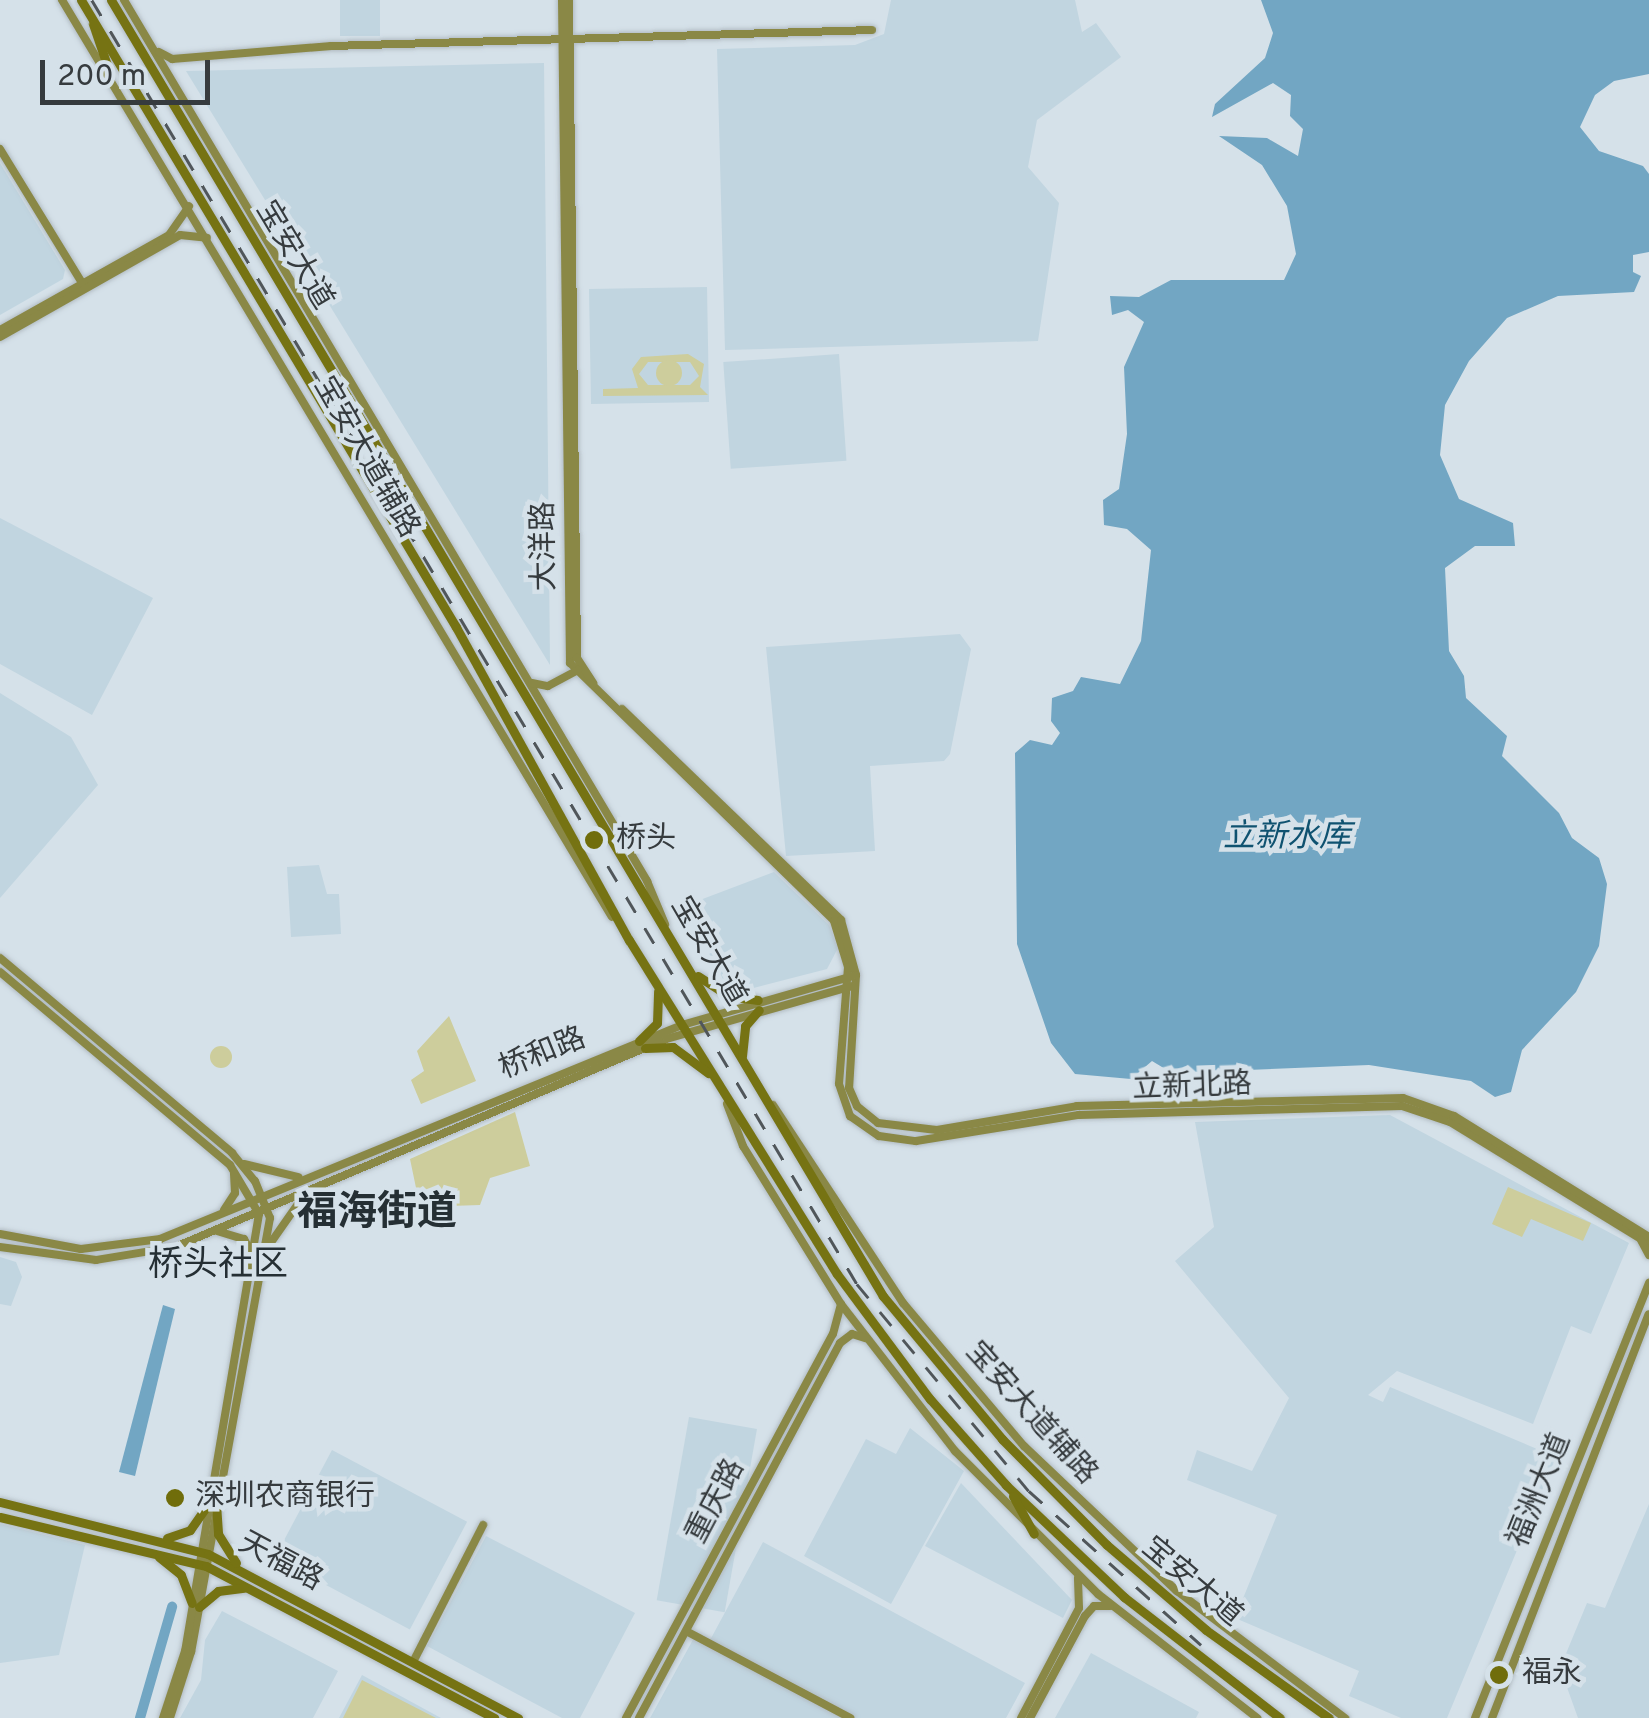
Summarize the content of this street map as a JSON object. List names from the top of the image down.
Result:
{
  "streets": {
    "main road": [
      "宝安大道",
      "宝安大道辅路",
      "大洋路",
      "桥和路",
      "立新北路",
      "福洲大道",
      "重庆路",
      "天福路"
    ]
  },
  "crossings": [
    ["宝安大道", "宝安大道辅路"],
    ["宝安大道", "桥和路"],
    ["桥和路", "立新北路"]
  ],
  "districts": ["福海街道", "桥头社区"],
  "water": ["立新水库"],
  "places": ["桥头", "深圳农商银行", "福永"],
  "scale_bar": "200 m"
}
